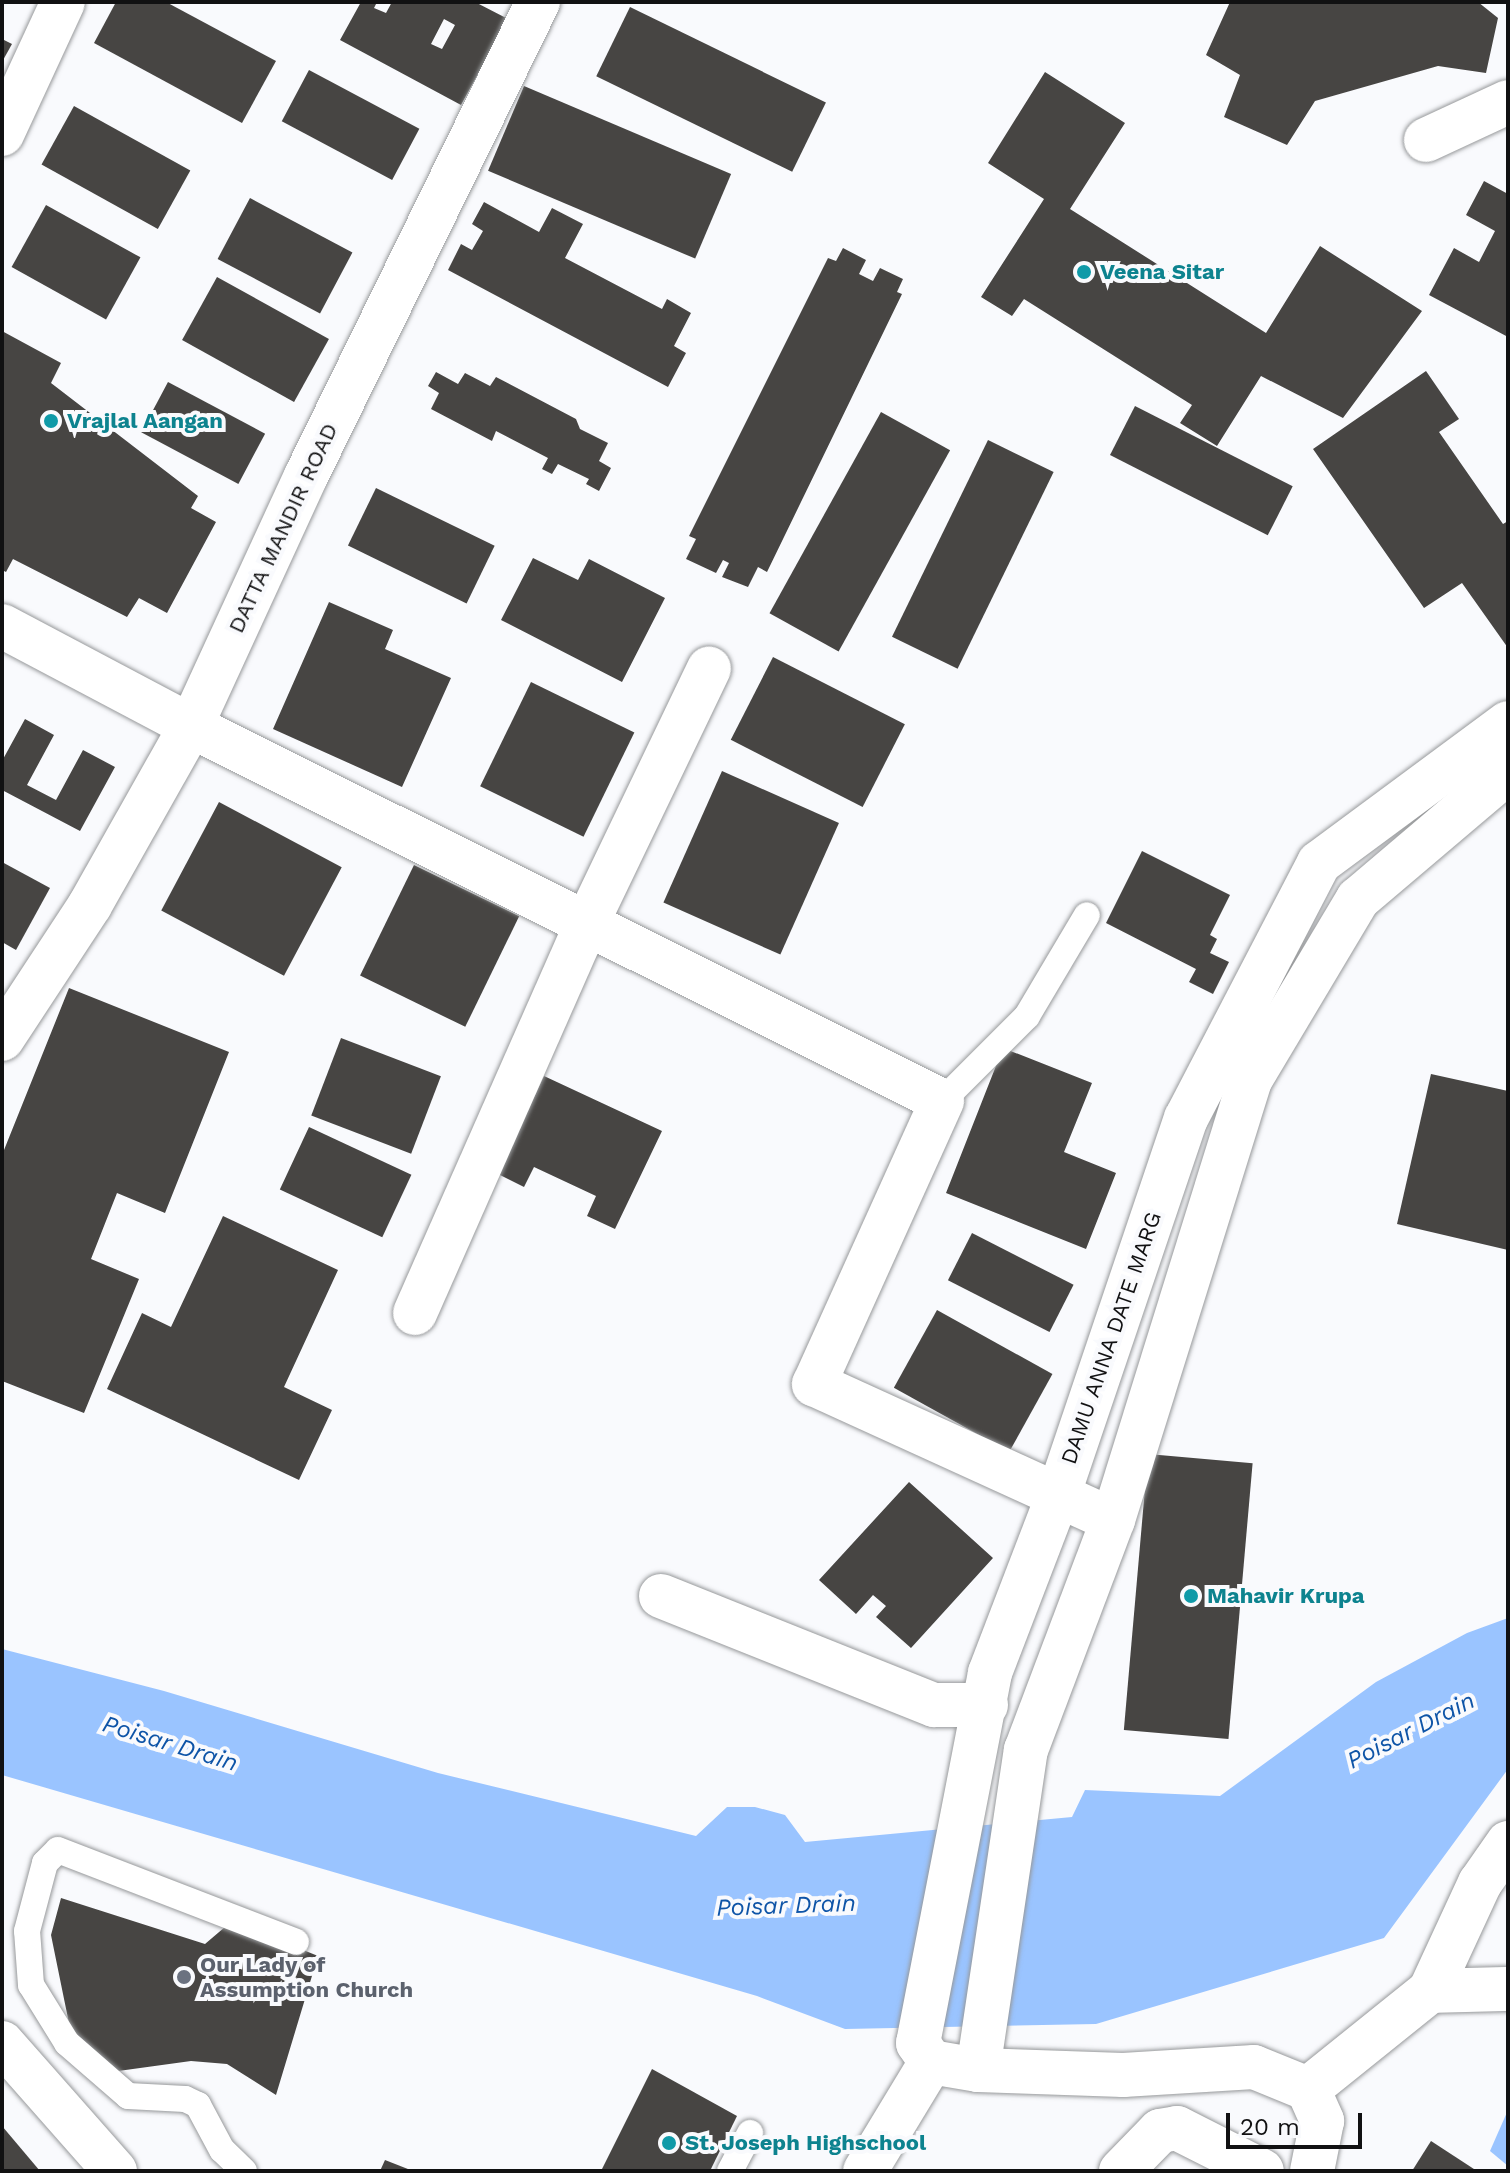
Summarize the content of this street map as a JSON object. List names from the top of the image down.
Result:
{
  "streets": {
    "street": ["DATTA MANDIR ROAD", "DAMU ANNA DATE MARG"]
  },
  "water": ["Poisar Drain"],
  "places": [
    "Veena Sitar",
    "Vrajlal Aangan",
    "Mahavir Krupa",
    "Our Lady of Assumption Church",
    "St. Joseph Highschool"
  ],
  "scale_bar": "20 m"
}
